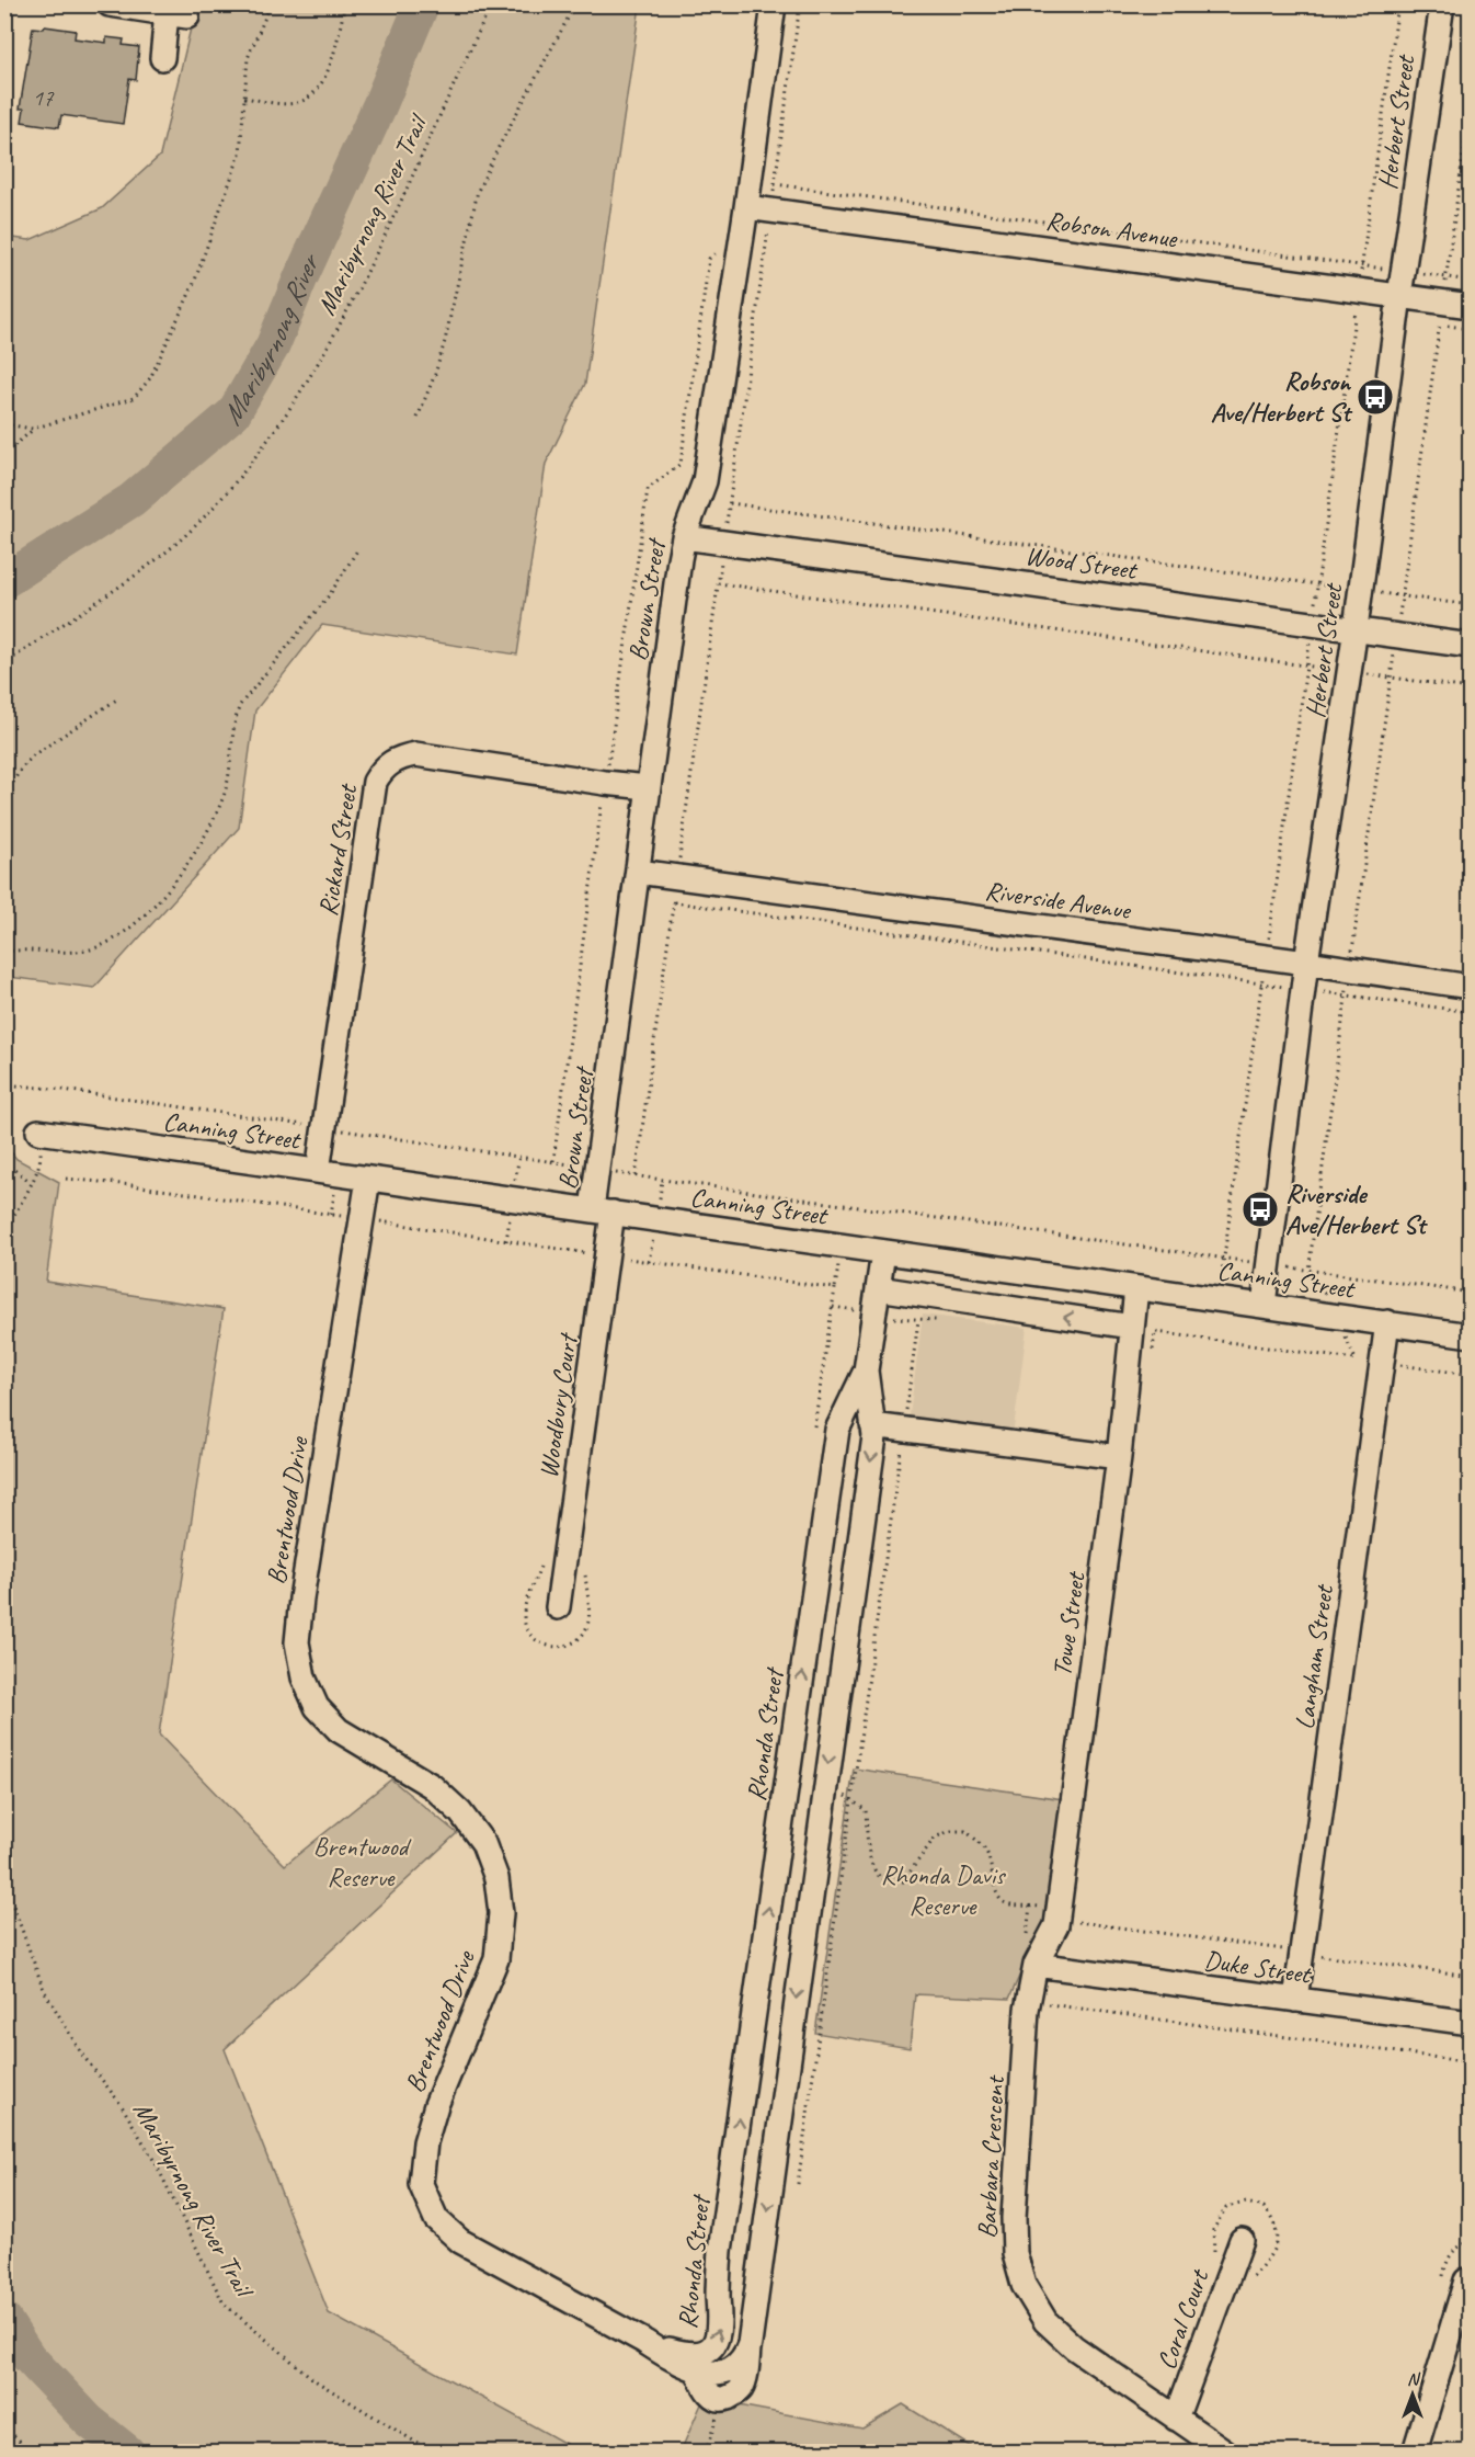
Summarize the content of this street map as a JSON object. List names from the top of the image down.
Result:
{
  "streets": {
    "street": [
      "Herbert Street",
      "Robson Avenue",
      "Wood Street",
      "Brown Street",
      "Rickard Street",
      "Riverside Avenue",
      "Canning Street",
      "Woodbury Court",
      "Brentwood Drive",
      "Towe Street",
      "Langham Street",
      "Rhonda Street",
      "Duke Street",
      "Barbara Crescent",
      "Coral Court"
    ],
    "path": ["Maribyrnong River Trail"]
  },
  "crossings": [
    ["Herbert Street", "Robson Avenue"],
    ["Herbert Street", "Wood Street"],
    ["Herbert Street", "Riverside Avenue"],
    ["Herbert Street", "Canning Street"],
    ["Robson Avenue", "Brown Street"],
    ["Wood Street", "Brown Street"],
    ["Brown Street", "Rickard Street"],
    ["Brown Street", "Riverside Avenue"],
    ["Brown Street", "Canning Street"],
    ["Brown Street", "Woodbury Court"],
    ["Rickard Street", "Canning Street"],
    ["Canning Street", "Woodbury Court"],
    ["Canning Street", "Brentwood Drive"],
    ["Canning Street", "Towe Street"],
    ["Canning Street", "Langham Street"],
    ["Canning Street", "Rhonda Street"],
    ["Brentwood Drive", "Rhonda Street"],
    ["Towe Street", "Duke Street"],
    ["Towe Street", "Barbara Crescent"],
    ["Langham Street", "Duke Street"],
    ["Duke Street", "Barbara Crescent"],
    ["Barbara Crescent", "Coral Court"]
  ],
  "water": ["Maribyrnong River"],
  "parks": ["Brentwood Reserve", "Rhonda Davis Reserve"],
  "places": {
    "bus stop": ["Robson Ave/Herbert St", "Riverside Ave/Herbert St"]
  },
  "house_numbers": ["17"],
  "north": "top"
}
